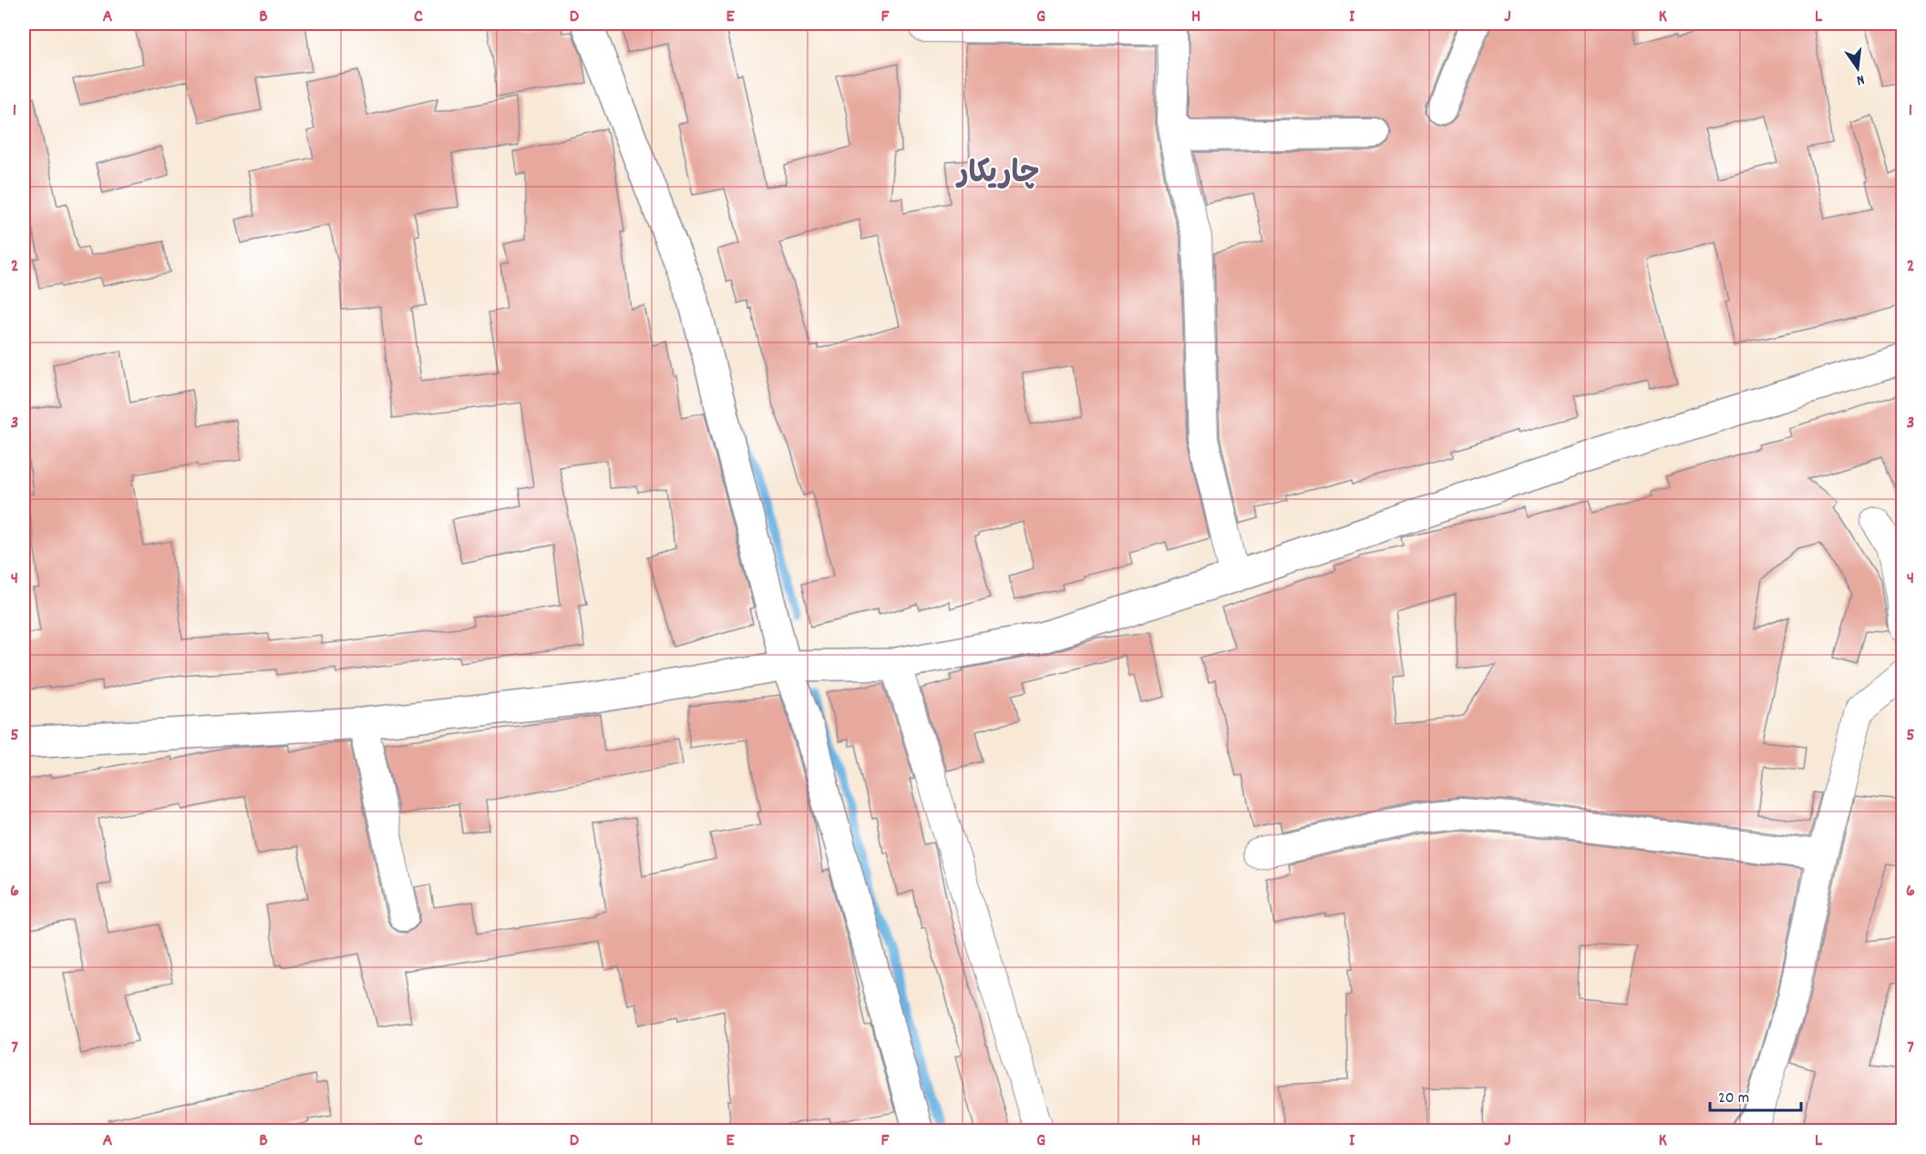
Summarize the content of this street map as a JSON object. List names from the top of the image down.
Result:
{
  "districts": ["چاریکار"],
  "scale_bar": "20 m",
  "north": "bottom",
  "grid": {
    "columns": [
      "A",
      "B",
      "C",
      "D",
      "E",
      "F",
      "G",
      "H",
      "I",
      "J",
      "K",
      "L"
    ],
    "rows": [
      "1",
      "2",
      "3",
      "4",
      "5",
      "6",
      "7"
    ]
  }
}
